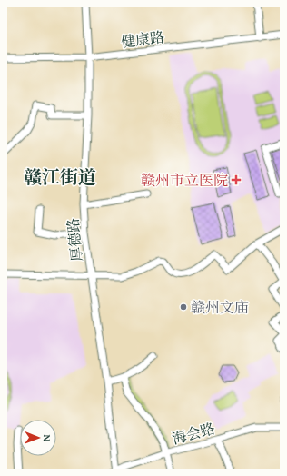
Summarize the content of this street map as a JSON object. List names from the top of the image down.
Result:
{
  "streets": {
    "street": ["健康路", "厚德路", "海会路"]
  },
  "crossings": [
    ["健康路", "厚德路"],
    ["厚德路", "海会路"]
  ],
  "districts": ["赣江街道"],
  "places": {
    "health": ["赣州市立医院"],
    "other": ["赣州文庙"]
  },
  "north": "right"
}
